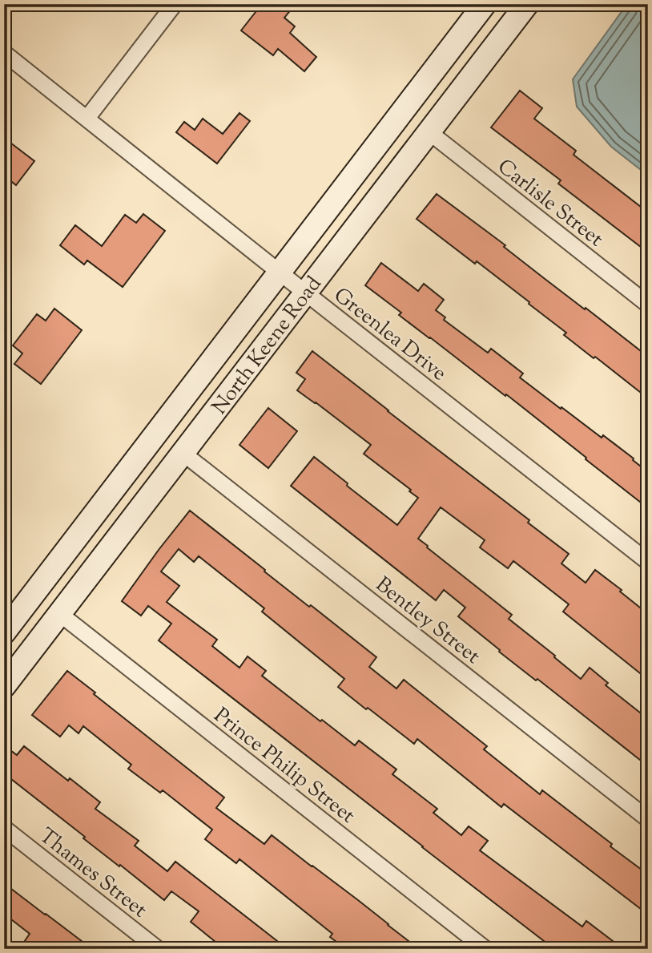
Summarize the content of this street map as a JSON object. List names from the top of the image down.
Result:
{
  "streets": {
    "main road": ["North Keene Road"],
    "street": [
      "Carlisle Street",
      "Greenlea Drive",
      "Bentley Street",
      "Prince Philip Street",
      "Thames Street"
    ]
  },
  "crossings": [
    ["Carlisle Street", "North Keene Road"],
    ["Greenlea Drive", "North Keene Road"],
    ["North Keene Road", "Bentley Street"],
    ["North Keene Road", "Prince Philip Street"]
  ]
}
